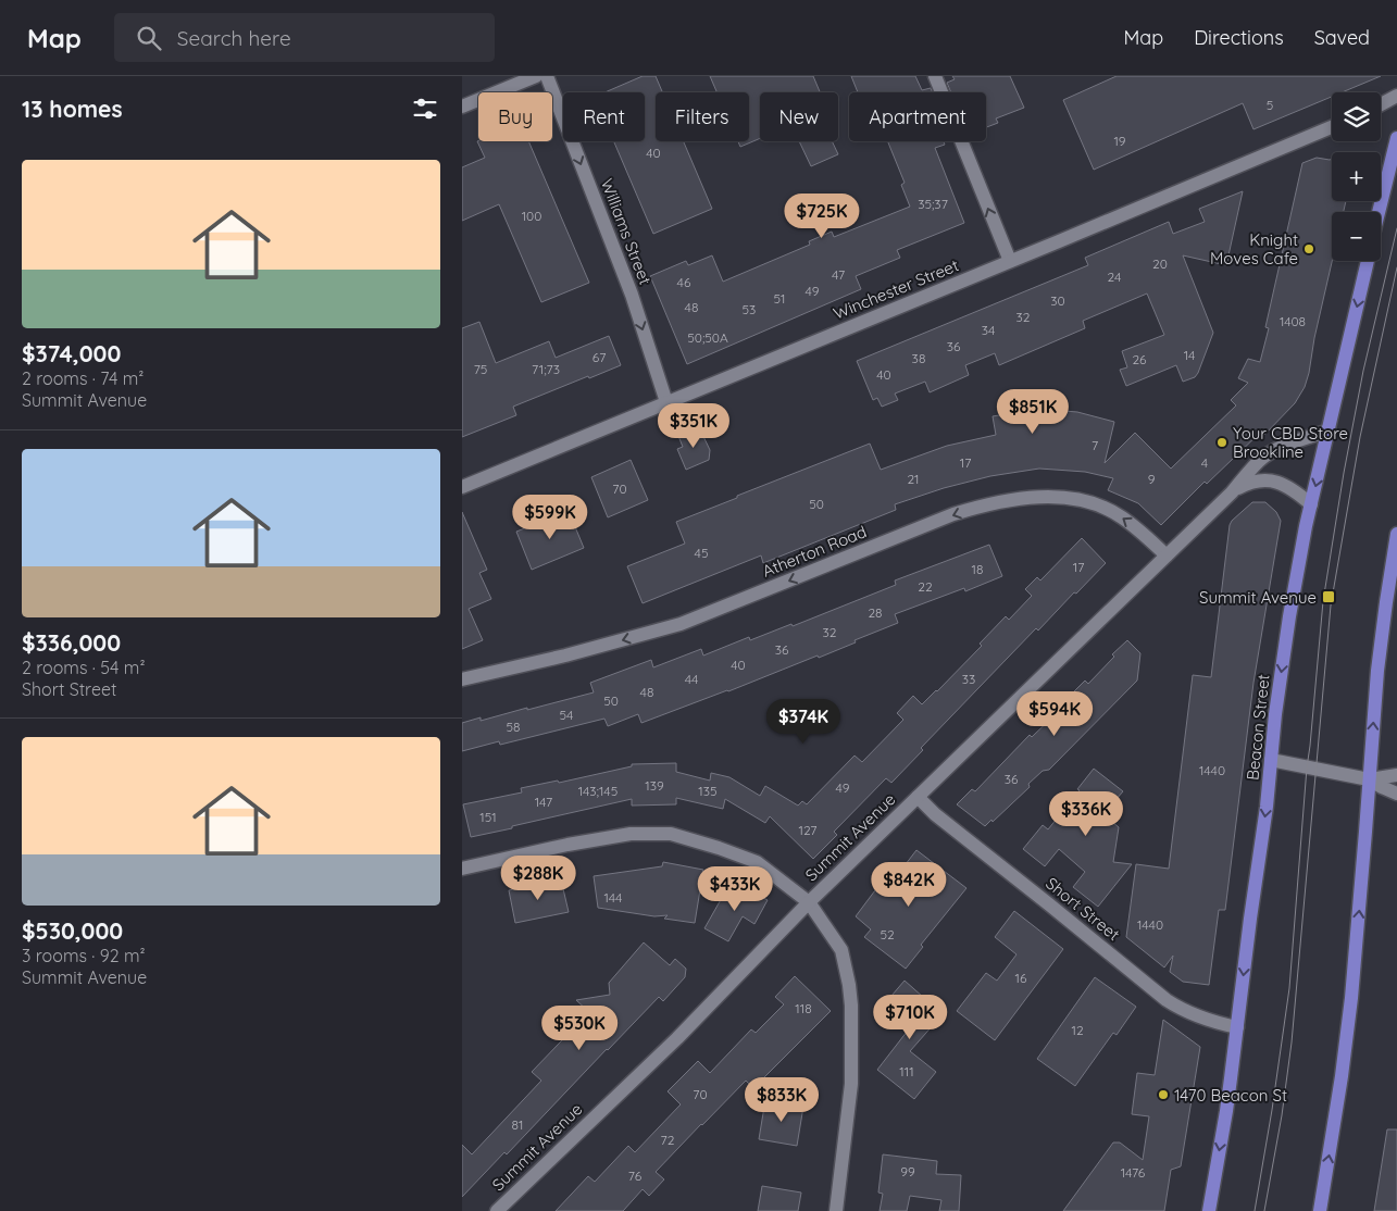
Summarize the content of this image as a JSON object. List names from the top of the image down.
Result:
{
  "streets": {
    "main road": ["Beacon Street"],
    "street": [
      "Williams Street",
      "Winchester Street",
      "Atherton Road",
      "Summit Avenue",
      "Short Street"
    ]
  },
  "crossings": [
    ["Williams Street", "Winchester Street"],
    ["Atherton Road", "Summit Avenue"],
    ["Beacon Street", "Summit Avenue"],
    ["Beacon Street", "Short Street"],
    ["Summit Avenue", "Short Street"]
  ],
  "one_way": ["Williams Street", "Atherton Road"],
  "places": {
    "other": ["Knight Moves Cafe", "Your CBD Store Brookline", "1470 Beacon St"],
    "transit": ["Summit Avenue"]
  },
  "house_numbers": [
    "5",
    "19",
    "40",
    "35;37",
    "100",
    "20",
    "47",
    "24",
    "46",
    "49",
    "51",
    "30",
    "48",
    "53",
    "32",
    "1408",
    "34",
    "50;50A",
    "36",
    "14",
    "67",
    "38",
    "26",
    "75",
    "71;73",
    "40",
    "7",
    "17",
    "4",
    "21",
    "9",
    "70",
    "50",
    "45",
    "17",
    "18",
    "22",
    "28",
    "32",
    "36",
    "40",
    "44",
    "33",
    "48",
    "50",
    "54",
    "58",
    "1440",
    "36",
    "139",
    "49",
    "143;145",
    "135",
    "147",
    "151",
    "127",
    "144",
    "1440",
    "52",
    "16",
    "118",
    "12",
    "111",
    "70",
    "81",
    "72",
    "99",
    "1476",
    "76"
  ],
  "page": {
    "header": "Map",
    "search": "Search here",
    "nav": ["Map", "Directions", "Saved"],
    "heading": "13 homes",
    "map_buttons": ["+", "−"],
    "chip": [
      "Buy",
      "Rent",
      "Filters",
      "New",
      "Apartment"
    ],
    "list": [
      {
        "name": "$374,000",
        "note": "2 rooms · 74 m² · Summit Avenue"
      },
      {
        "name": "$336,000",
        "note": "2 rooms · 54 m² · Short Street"
      },
      {
        "name": "$530,000",
        "note": "3 rooms · 92 m² · Summit Avenue"
      }
    ],
    "price": [
      "$725K",
      "$851K",
      "$351K",
      "$599K",
      "$594K",
      "$374K",
      "$336K",
      "$288K",
      "$842K",
      "$433K",
      "$710K",
      "$530K",
      "$833K"
    ]
  }
}
